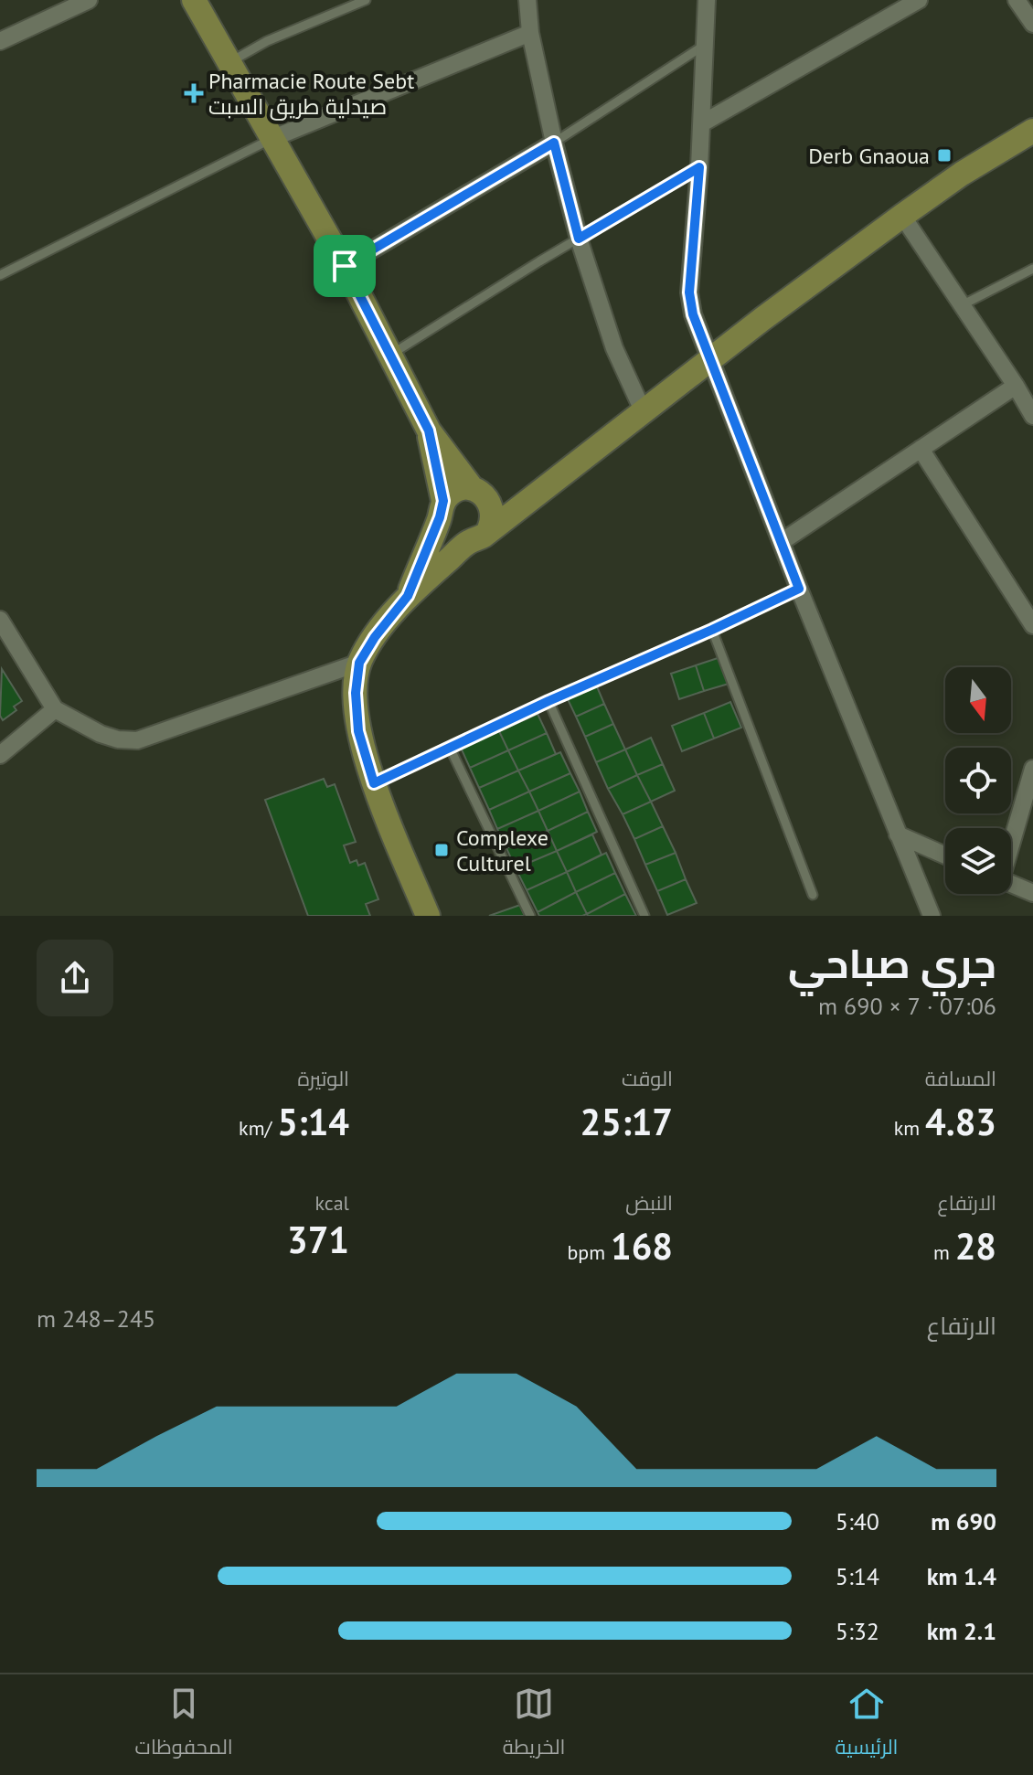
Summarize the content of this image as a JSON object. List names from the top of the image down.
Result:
{
  "places": {
    "health": ["Pharmacie Route Sebt صيدلية طريق السبت"],
    "transit": ["Derb Gnaoua", "Complexe Culturel"]
  },
  "north": "bottom",
  "page": {
    "heading": ["جري صباحي", "07:06 · 7 × 690 m"],
    "stats": [
      ["المسافة", "4.83 km"],
      ["الوقت", "25:17"],
      ["الوتيرة", "5:14 /km"],
      ["الارتفاع", "28 m"],
      ["النبض", "168 bpm"],
      ["kcal", "371"]
    ],
    "chart": ["الارتفاع", "245–248 m"],
    "list": [
      {
        "name": "690 m",
        "note": "5:40"
      },
      {
        "name": "1.4 km",
        "note": "5:14"
      },
      {
        "name": "2.1 km",
        "note": "5:32"
      }
    ],
    "tabs": ["الرئيسية", "الخريطة", "المحفوظات"]
  }
}
